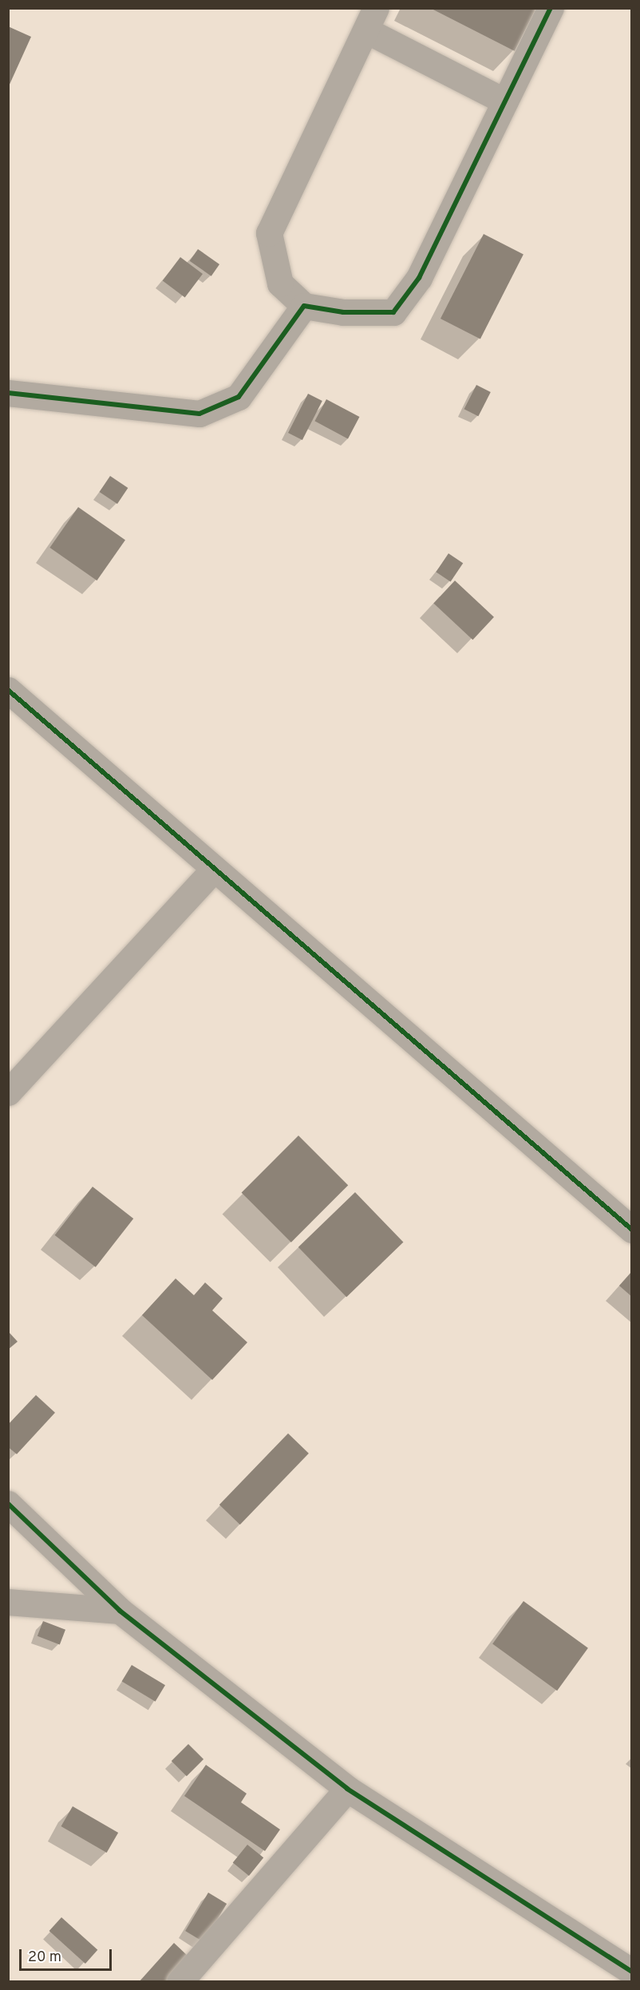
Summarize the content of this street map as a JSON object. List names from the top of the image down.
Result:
{
  "scale_bar": "20 m"
}
